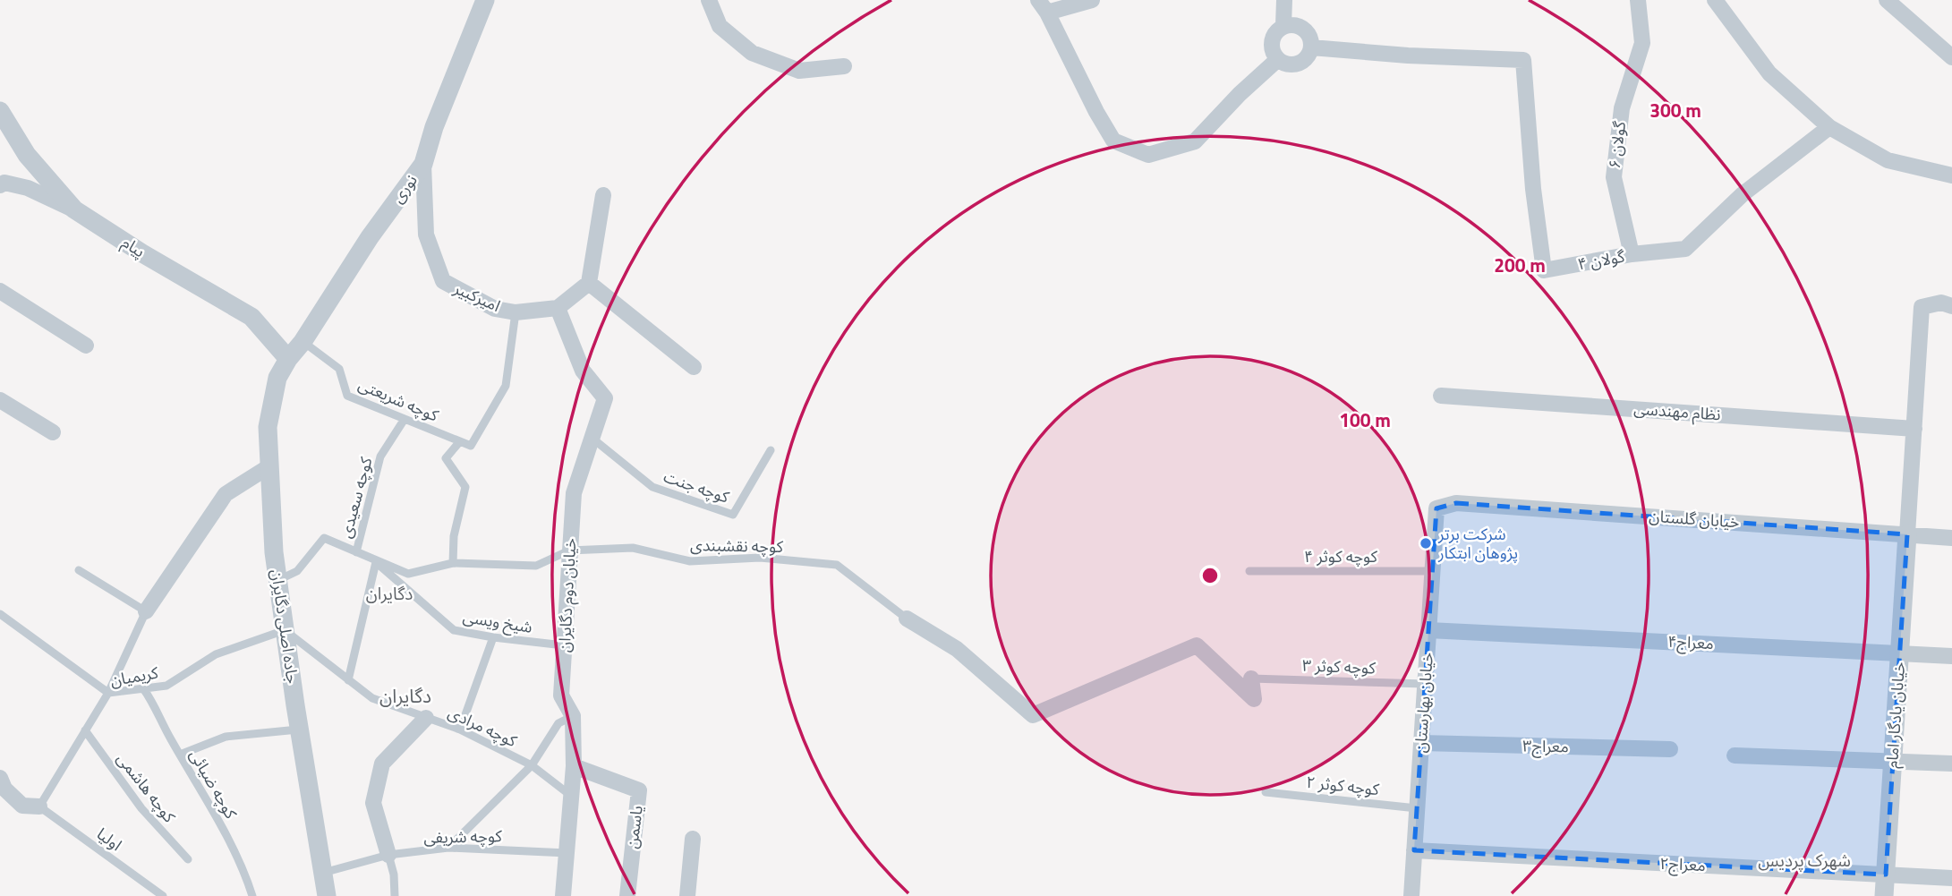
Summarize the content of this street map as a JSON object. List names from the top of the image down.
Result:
{
  "streets": {
    "street": [
      "گولان ۶",
      "نوری",
      "پیام",
      "گولان ۴",
      "امیرکبیر",
      "نظام مهندسی",
      "خیابان گلستان",
      "خیابان دوم دگایران",
      "جاده اصلی دگایران",
      "معراج۴",
      "خیابان بهارستان",
      "خیابان یادگار امام",
      "معراج۳",
      "یاسمن",
      "معراج۲"
    ],
    "lane": [
      "کوچه شریعتی",
      "کوچه جنت",
      "کوچه سعیدی",
      "کوچه نقشبندی",
      "کوچه کوثر ۴",
      "شیخ ویسی",
      "کوچه کوثر ۳",
      "کریمیان",
      "کوچه مرادی",
      "کوچه ضیائی",
      "کوچه کوثر ۲",
      "کوچه هاشمی",
      "کوچه شریفی",
      "اولیا"
    ]
  },
  "crossings": [
    ["گولان ۶", "گولان ۴"],
    ["نوری", "پیام"],
    ["نوری", "امیرکبیر"],
    ["نوری", "کوچه شریعتی"],
    ["نوری", "جاده اصلی دگایران"],
    ["پیام", "جاده اصلی دگایران"],
    ["امیرکبیر", "کوچه شریعتی"],
    ["امیرکبیر", "خیابان دوم دگایران"],
    ["کوچه شریعتی", "کوچه سعیدی"],
    ["کوچه جنت", "خیابان دوم دگایران"],
    ["کوچه سعیدی", "کوچه نقشبندی"],
    ["خیابان گلستان", "خیابان بهارستان"],
    ["خیابان گلستان", "خیابان یادگار امام"],
    ["کوچه نقشبندی", "خیابان دوم دگایران"],
    ["کوچه نقشبندی", "شیخ ویسی"],
    ["کوچه نقشبندی", "جاده اصلی دگایران"],
    ["کوچه کوثر ۴", "خیابان بهارستان"],
    ["خیابان دوم دگایران", "شیخ ویسی"],
    ["خیابان دوم دگایران", "کوچه مرادی"],
    ["خیابان دوم دگایران", "یاسمن"],
    ["خیابان دوم دگایران", "کوچه شریفی"],
    ["جاده اصلی دگایران", "کریمیان"],
    ["جاده اصلی دگایران", "کوچه مرادی"],
    ["جاده اصلی دگایران", "کوچه شریفی"],
    ["معراج۴", "خیابان بهارستان"],
    ["معراج۴", "خیابان یادگار امام"],
    ["کوچه کوثر ۳", "خیابان بهارستان"],
    ["کریمیان", "کوچه مرادی"],
    ["کریمیان", "کوچه ضیائی"],
    ["کریمیان", "کوچه هاشمی"],
    ["کریمیان", "اولیا"],
    ["خیابان بهارستان", "معراج۳"],
    ["خیابان بهارستان", "کوچه کوثر ۲"],
    ["خیابان بهارستان", "معراج۲"],
    ["خیابان یادگار امام", "معراج۲"]
  ],
  "districts": ["دگایران", "دگایران", "شهرک پردیس"],
  "places": ["شرکت برتر پژوهان ابتکار"],
  "rings": ["300 m", "200 m", "100 m"]
}
